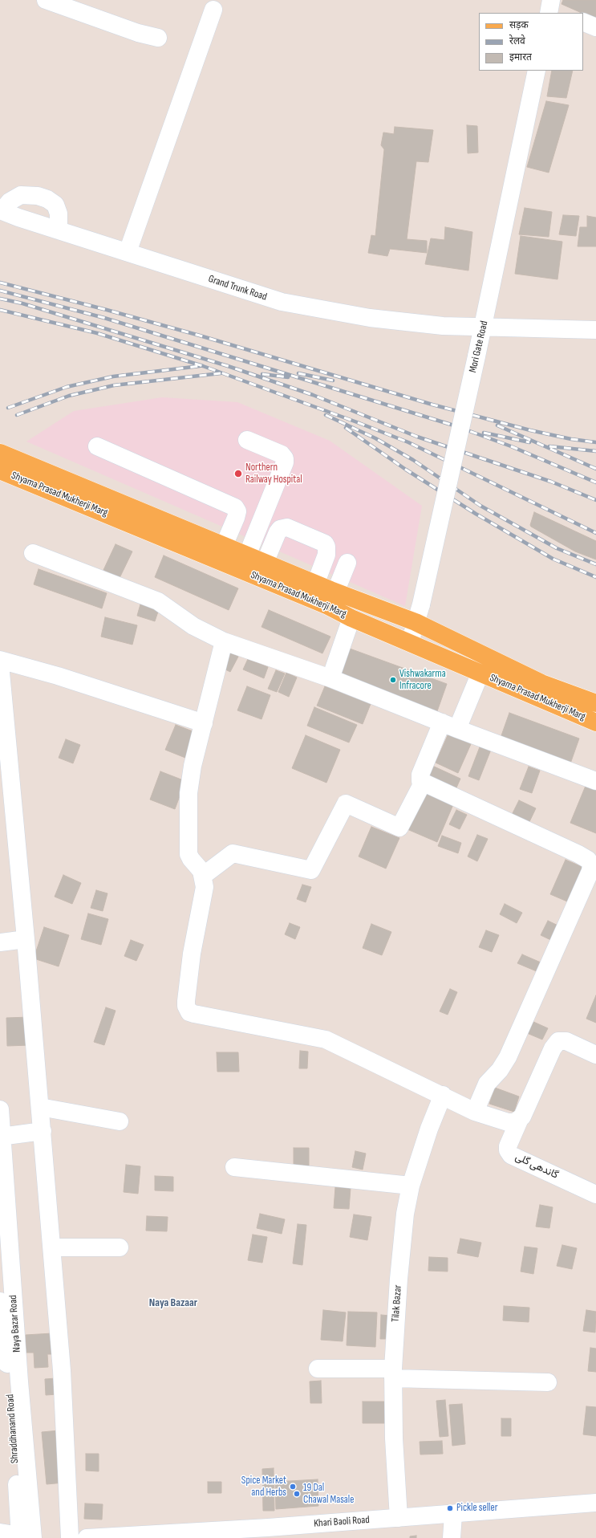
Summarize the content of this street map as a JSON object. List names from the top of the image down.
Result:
{
  "streets": {
    "main road": ["Shyama Prasad Mukherji Marg"],
    "street": [
      "Grand Trunk Road",
      "Mori Gate Road",
      "گاندھی گلی",
      "Tilak Bazar",
      "Naya Bazar Road",
      "Shraddhanand Road",
      "Khari Baoli Road"
    ]
  },
  "crossings": [
    ["Grand Trunk Road", "Mori Gate Road"],
    ["Mori Gate Road", "Shyama Prasad Mukherji Marg"],
    ["Tilak Bazar", "Khari Baoli Road"],
    ["Naya Bazar Road", "Shraddhanand Road"]
  ],
  "districts": ["Naya Bazaar"],
  "places": [
    "Northern Railway Hospital",
    "Vishwakarma Infracore",
    "Spice Market and Herbs",
    "19 Dal Chawal Masale",
    "Pickle seller"
  ],
  "legend": ["सड़क", "रेलवे", "इमारत"]
}
